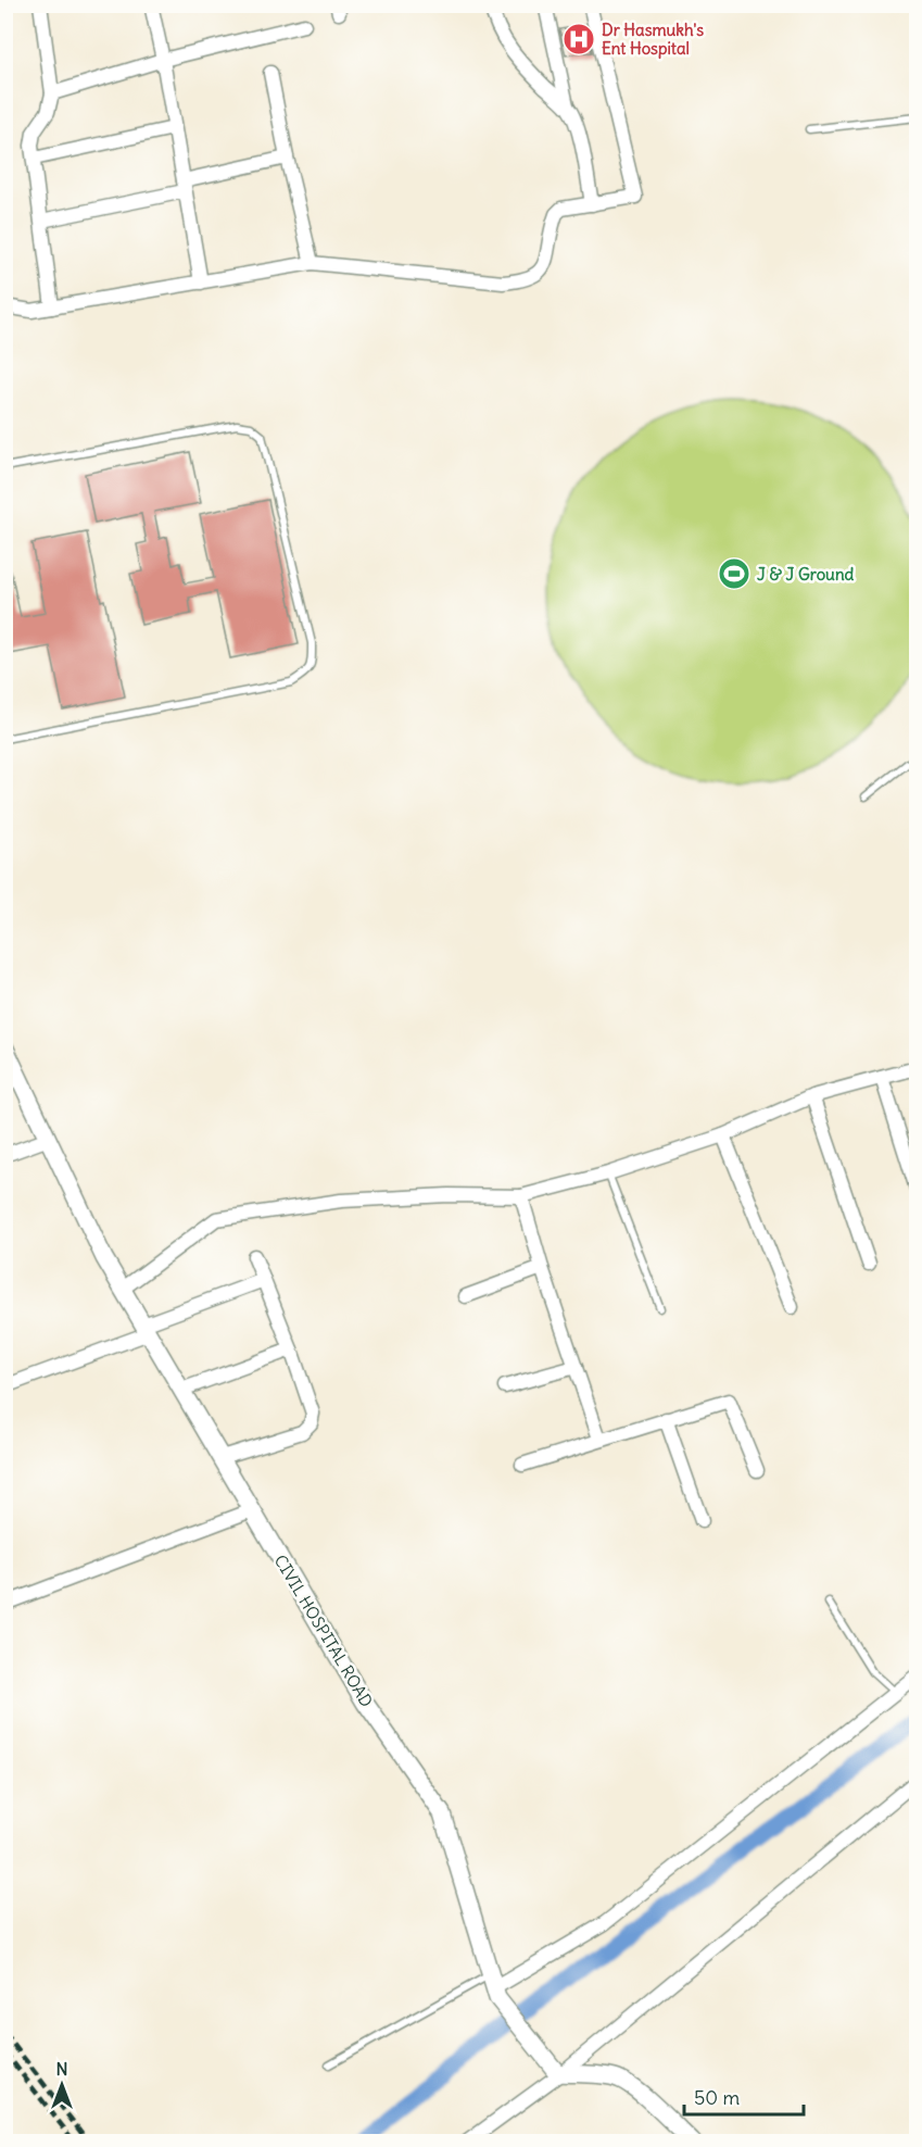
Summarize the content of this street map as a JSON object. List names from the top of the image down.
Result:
{
  "streets": {
    "street": ["CIVIL HOSPITAL ROAD"]
  },
  "places": {
    "hospital": ["Dr Hasmukh's Ent Hospital"],
    "sports": ["J & J Ground"]
  },
  "scale_bar": "50 m",
  "north": "top"
}
